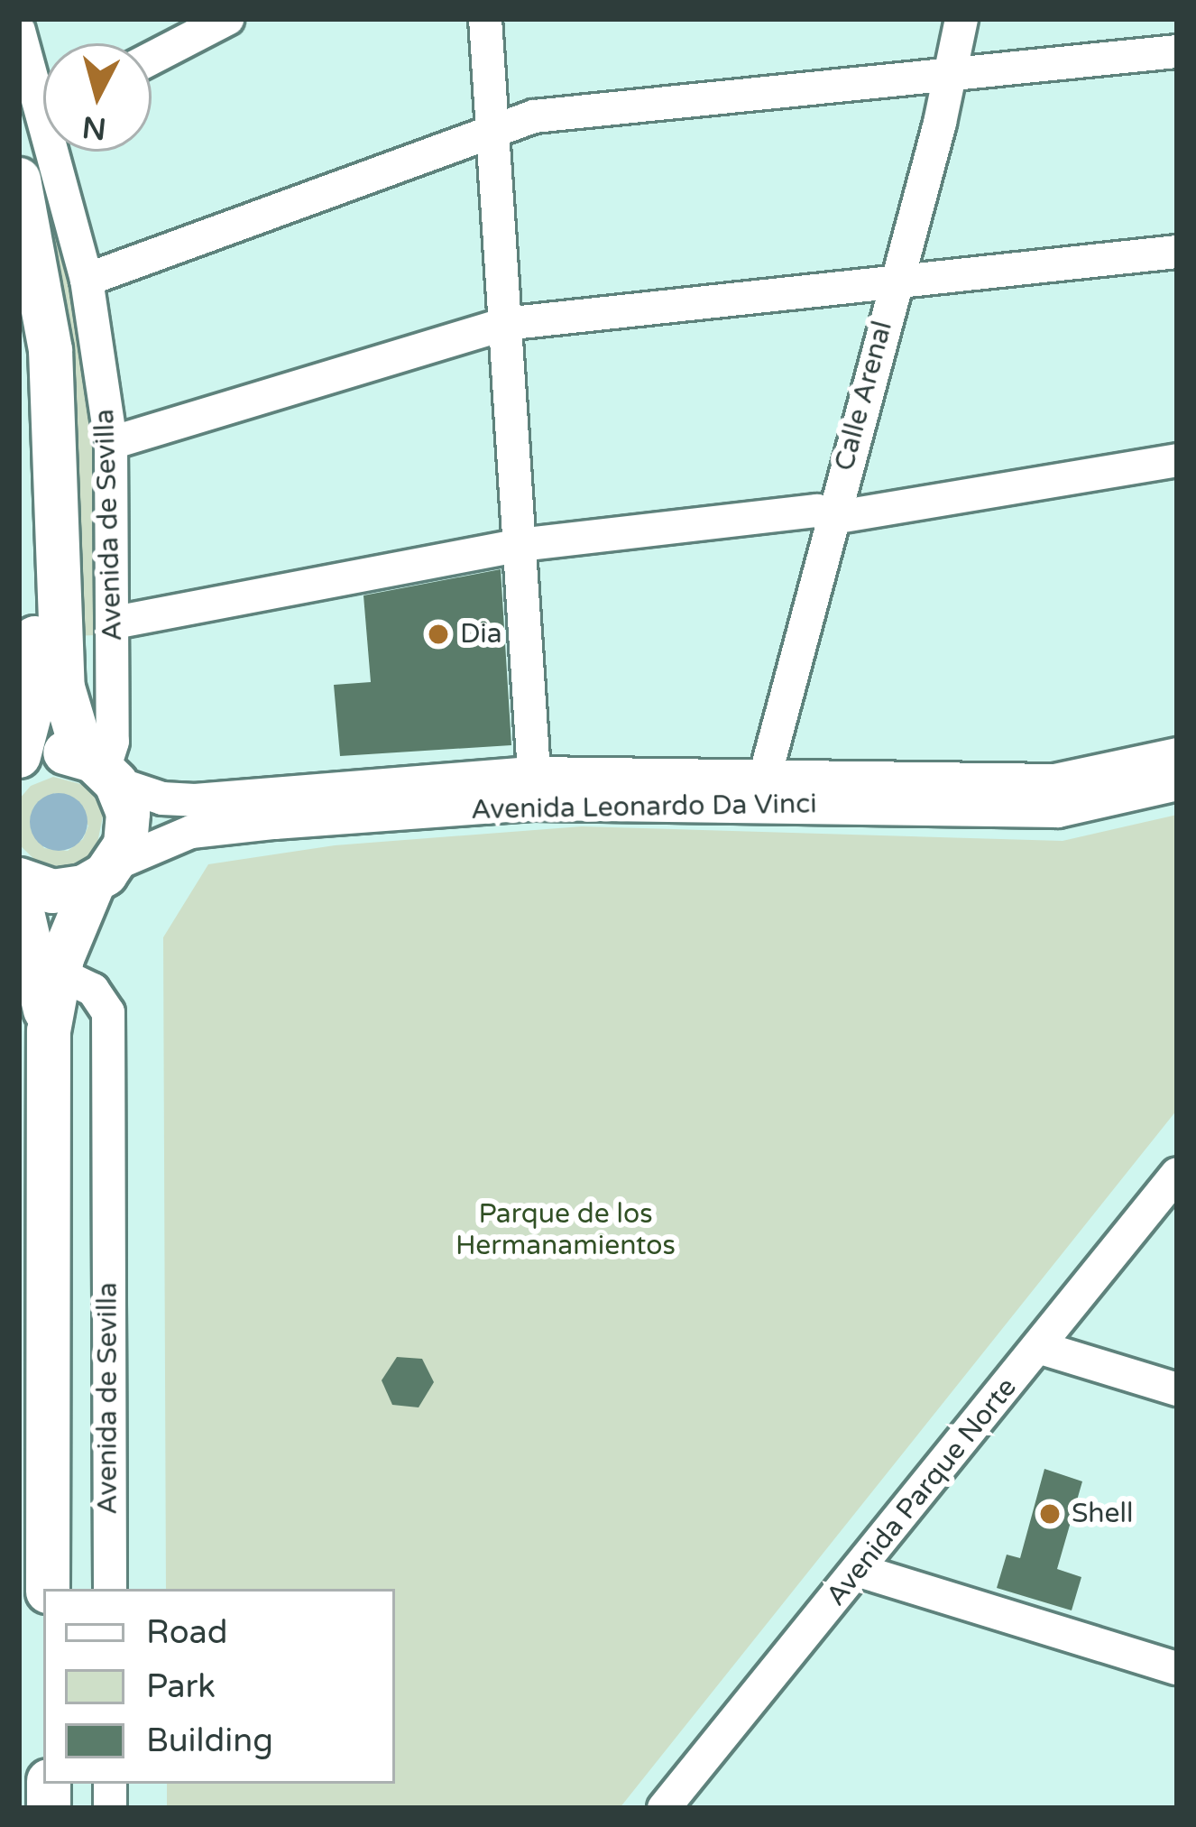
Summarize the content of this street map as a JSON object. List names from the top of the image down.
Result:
{
  "streets": {
    "main road": ["Avenida de Sevilla"],
    "street": ["Calle Arenal", "Avenida Leonardo Da Vinci", "Avenida Parque Norte"]
  },
  "crossings": [
    ["Calle Arenal", "Avenida Leonardo Da Vinci"],
    ["Avenida de Sevilla", "Avenida Leonardo Da Vinci"]
  ],
  "parks": ["Parque de los Hermanamientos"],
  "places": ["Dia", "Shell"],
  "legend": ["Road", "Park", "Building"],
  "north": "bottom"
}
